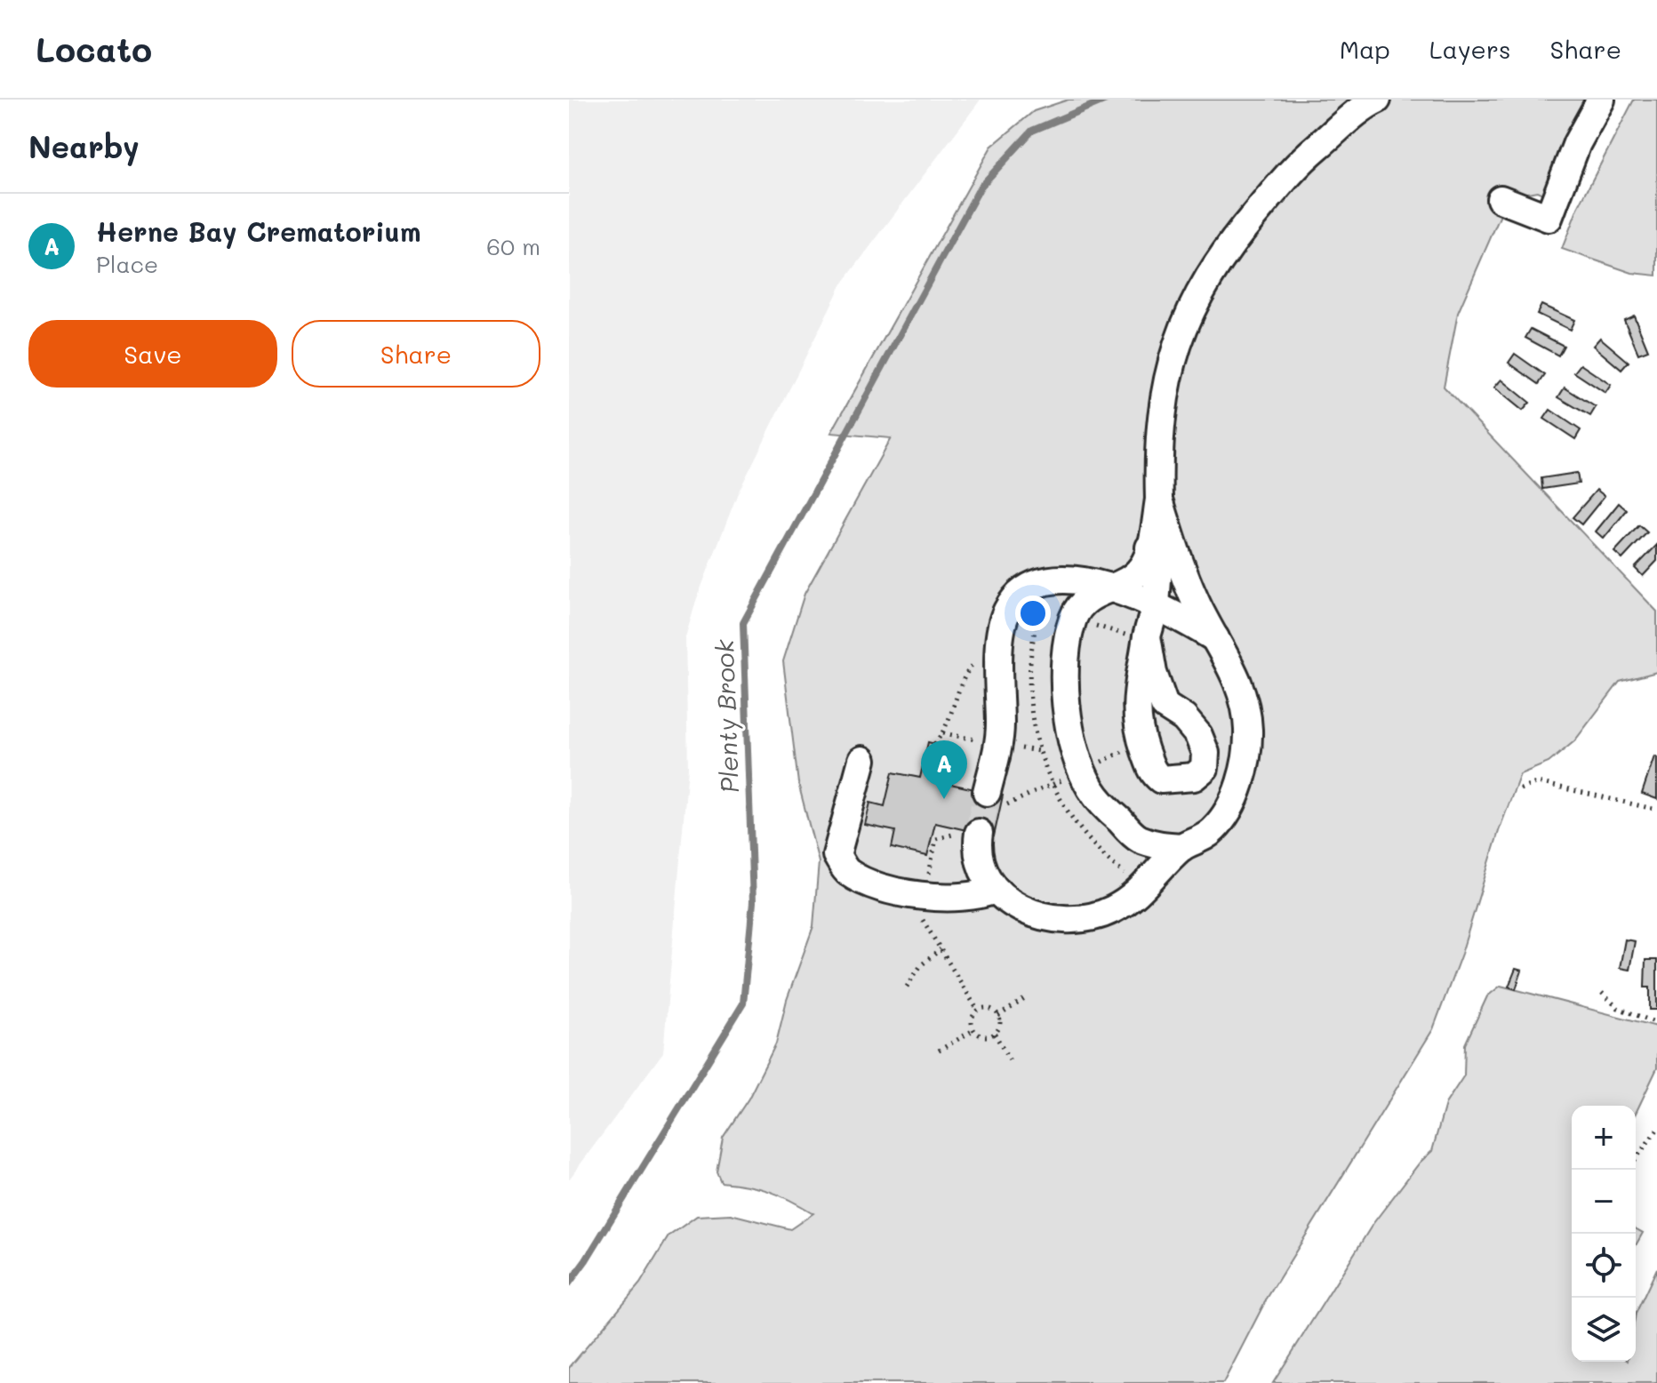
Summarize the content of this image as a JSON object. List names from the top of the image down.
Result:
{
  "water": ["Plenty Brook"],
  "page": {
    "header": "Locato",
    "nav": ["Map", "Layers", "Share"],
    "heading": "Nearby",
    "list": [
      {
        "mark": "A",
        "name": "Herne Bay Crematorium",
        "note": "Place",
        "value": "60 m"
      }
    ],
    "buttons": ["Save", "Share"],
    "pins": "A",
    "map_buttons": ["+", "−"]
  }
}
